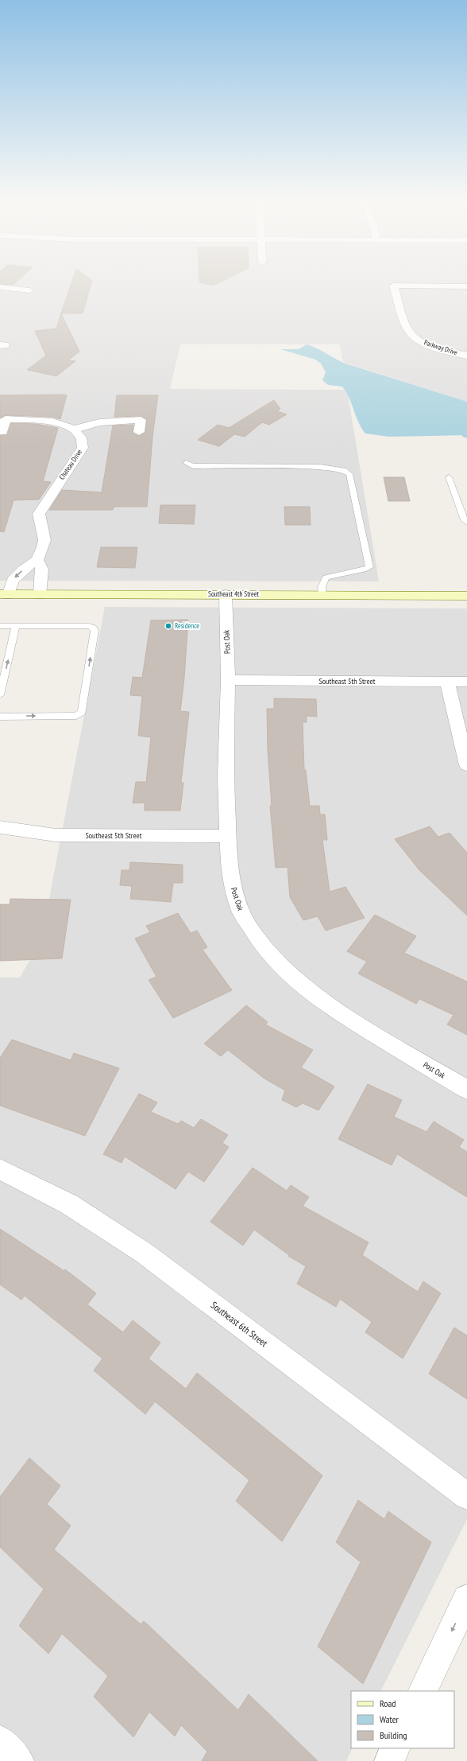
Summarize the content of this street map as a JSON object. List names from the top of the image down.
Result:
{
  "streets": {
    "main road": ["Southeast 4th Street"],
    "street": [
      "Parkway Drive",
      "Chateau Drive",
      "Post Oak",
      "Southeast 5th Street",
      "Southeast 6th Street"
    ]
  },
  "crossings": [
    ["Southeast 4th Street", "Post Oak"],
    ["Post Oak", "Southeast 5th Street"]
  ],
  "places": ["Residence"],
  "legend": ["Road", "Water", "Building"]
}
